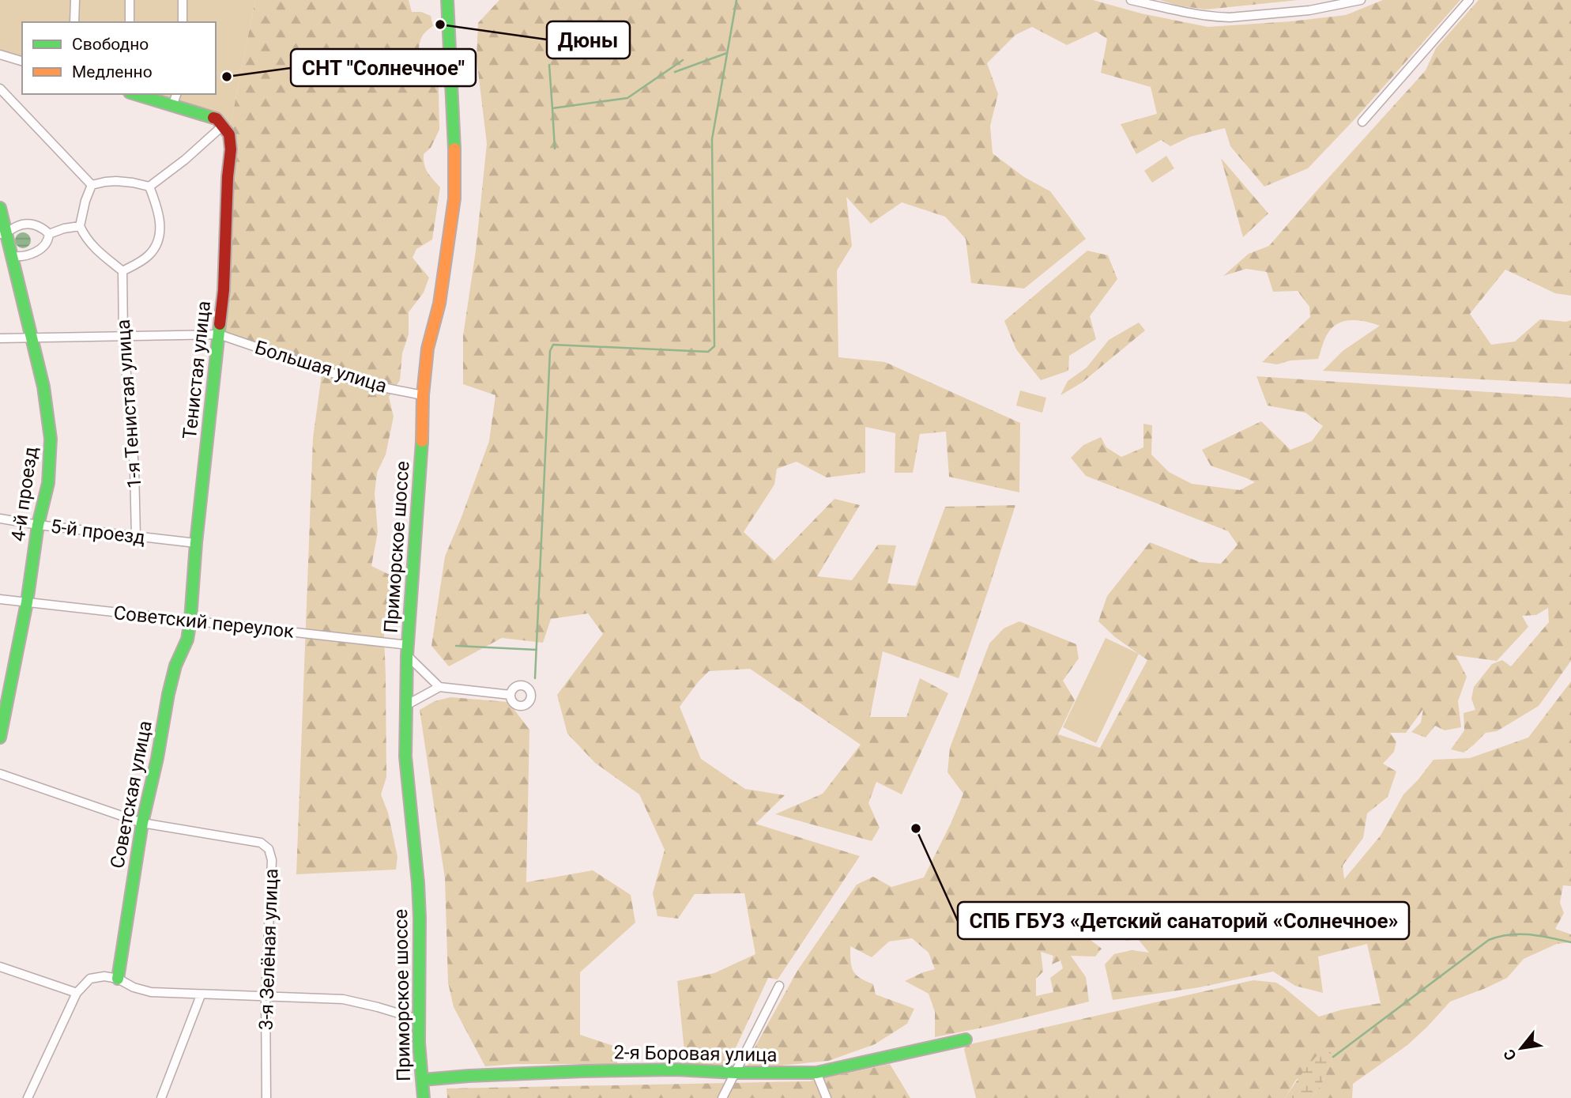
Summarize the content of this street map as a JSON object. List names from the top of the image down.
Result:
{
  "streets": {
    "street": [
      "Большая улица",
      "Тенистая улица",
      "1-я Тенистая улица",
      "4-й проезд",
      "5-й проезд",
      "Приморское шоссе",
      "Советский переулок",
      "Советская улица",
      "3-я Зелёная улица",
      "2-я Боровая улица"
    ]
  },
  "crossings": [
    ["Большая улица", "Тенистая улица"],
    ["Большая улица", "Приморское шоссе"],
    ["Тенистая улица", "5-й проезд"],
    ["Тенистая улица", "Советский переулок"],
    ["Тенистая улица", "Советская улица"],
    ["1-я Тенистая улица", "5-й проезд"],
    ["4-й проезд", "5-й проезд"],
    ["4-й проезд", "Советский переулок"],
    ["Приморское шоссе", "Советский переулок"],
    ["Приморское шоссе", "2-я Боровая улица"],
    ["Советский переулок", "Советская улица"],
    ["Советская улица", "3-я Зелёная улица"]
  ],
  "places": ["Дюны", "СНТ \"Солнечное\"", "СПБ ГБУЗ «Детский санаторий «Солнечное»"],
  "legend": ["Свободно", "Медленно"],
  "north": "bottom left"
}
